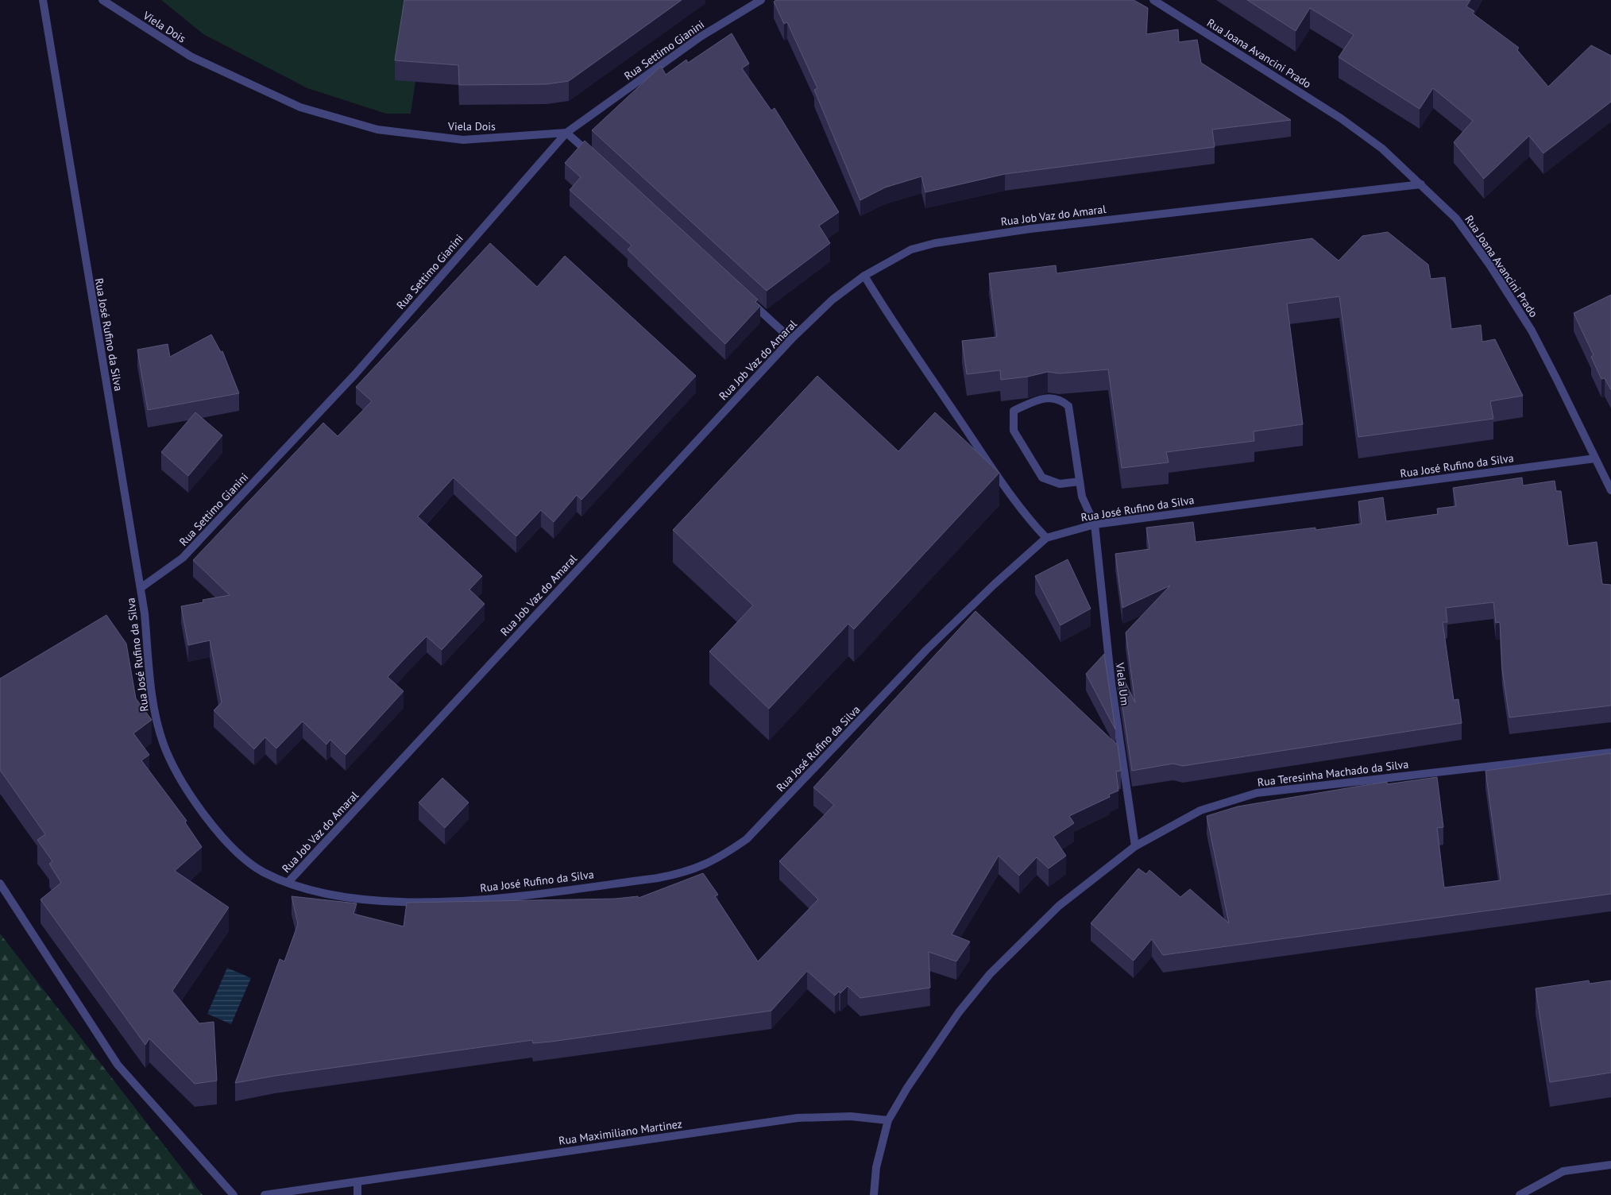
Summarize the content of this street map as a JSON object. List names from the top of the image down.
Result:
{
  "streets": {
    "street": [
      "Viela Dois",
      "Rua Settimo Gianini",
      "Rua Joana Avancini Prado",
      "Rua Job Vaz do Amaral",
      "Rua José Rufino da Silva",
      "Viela Um",
      "Rua Teresinha Machado da Silva",
      "Rua Maximiliano Martinez"
    ]
  },
  "crossings": [
    ["Viela Dois", "Rua Settimo Gianini"],
    ["Rua Settimo Gianini", "Rua José Rufino da Silva"],
    ["Rua Joana Avancini Prado", "Rua Job Vaz do Amaral"],
    ["Rua Joana Avancini Prado", "Rua José Rufino da Silva"],
    ["Rua Job Vaz do Amaral", "Rua José Rufino da Silva"],
    ["Rua José Rufino da Silva", "Viela Um"],
    ["Viela Um", "Rua Teresinha Machado da Silva"],
    ["Rua Teresinha Machado da Silva", "Rua Maximiliano Martinez"]
  ]
}
